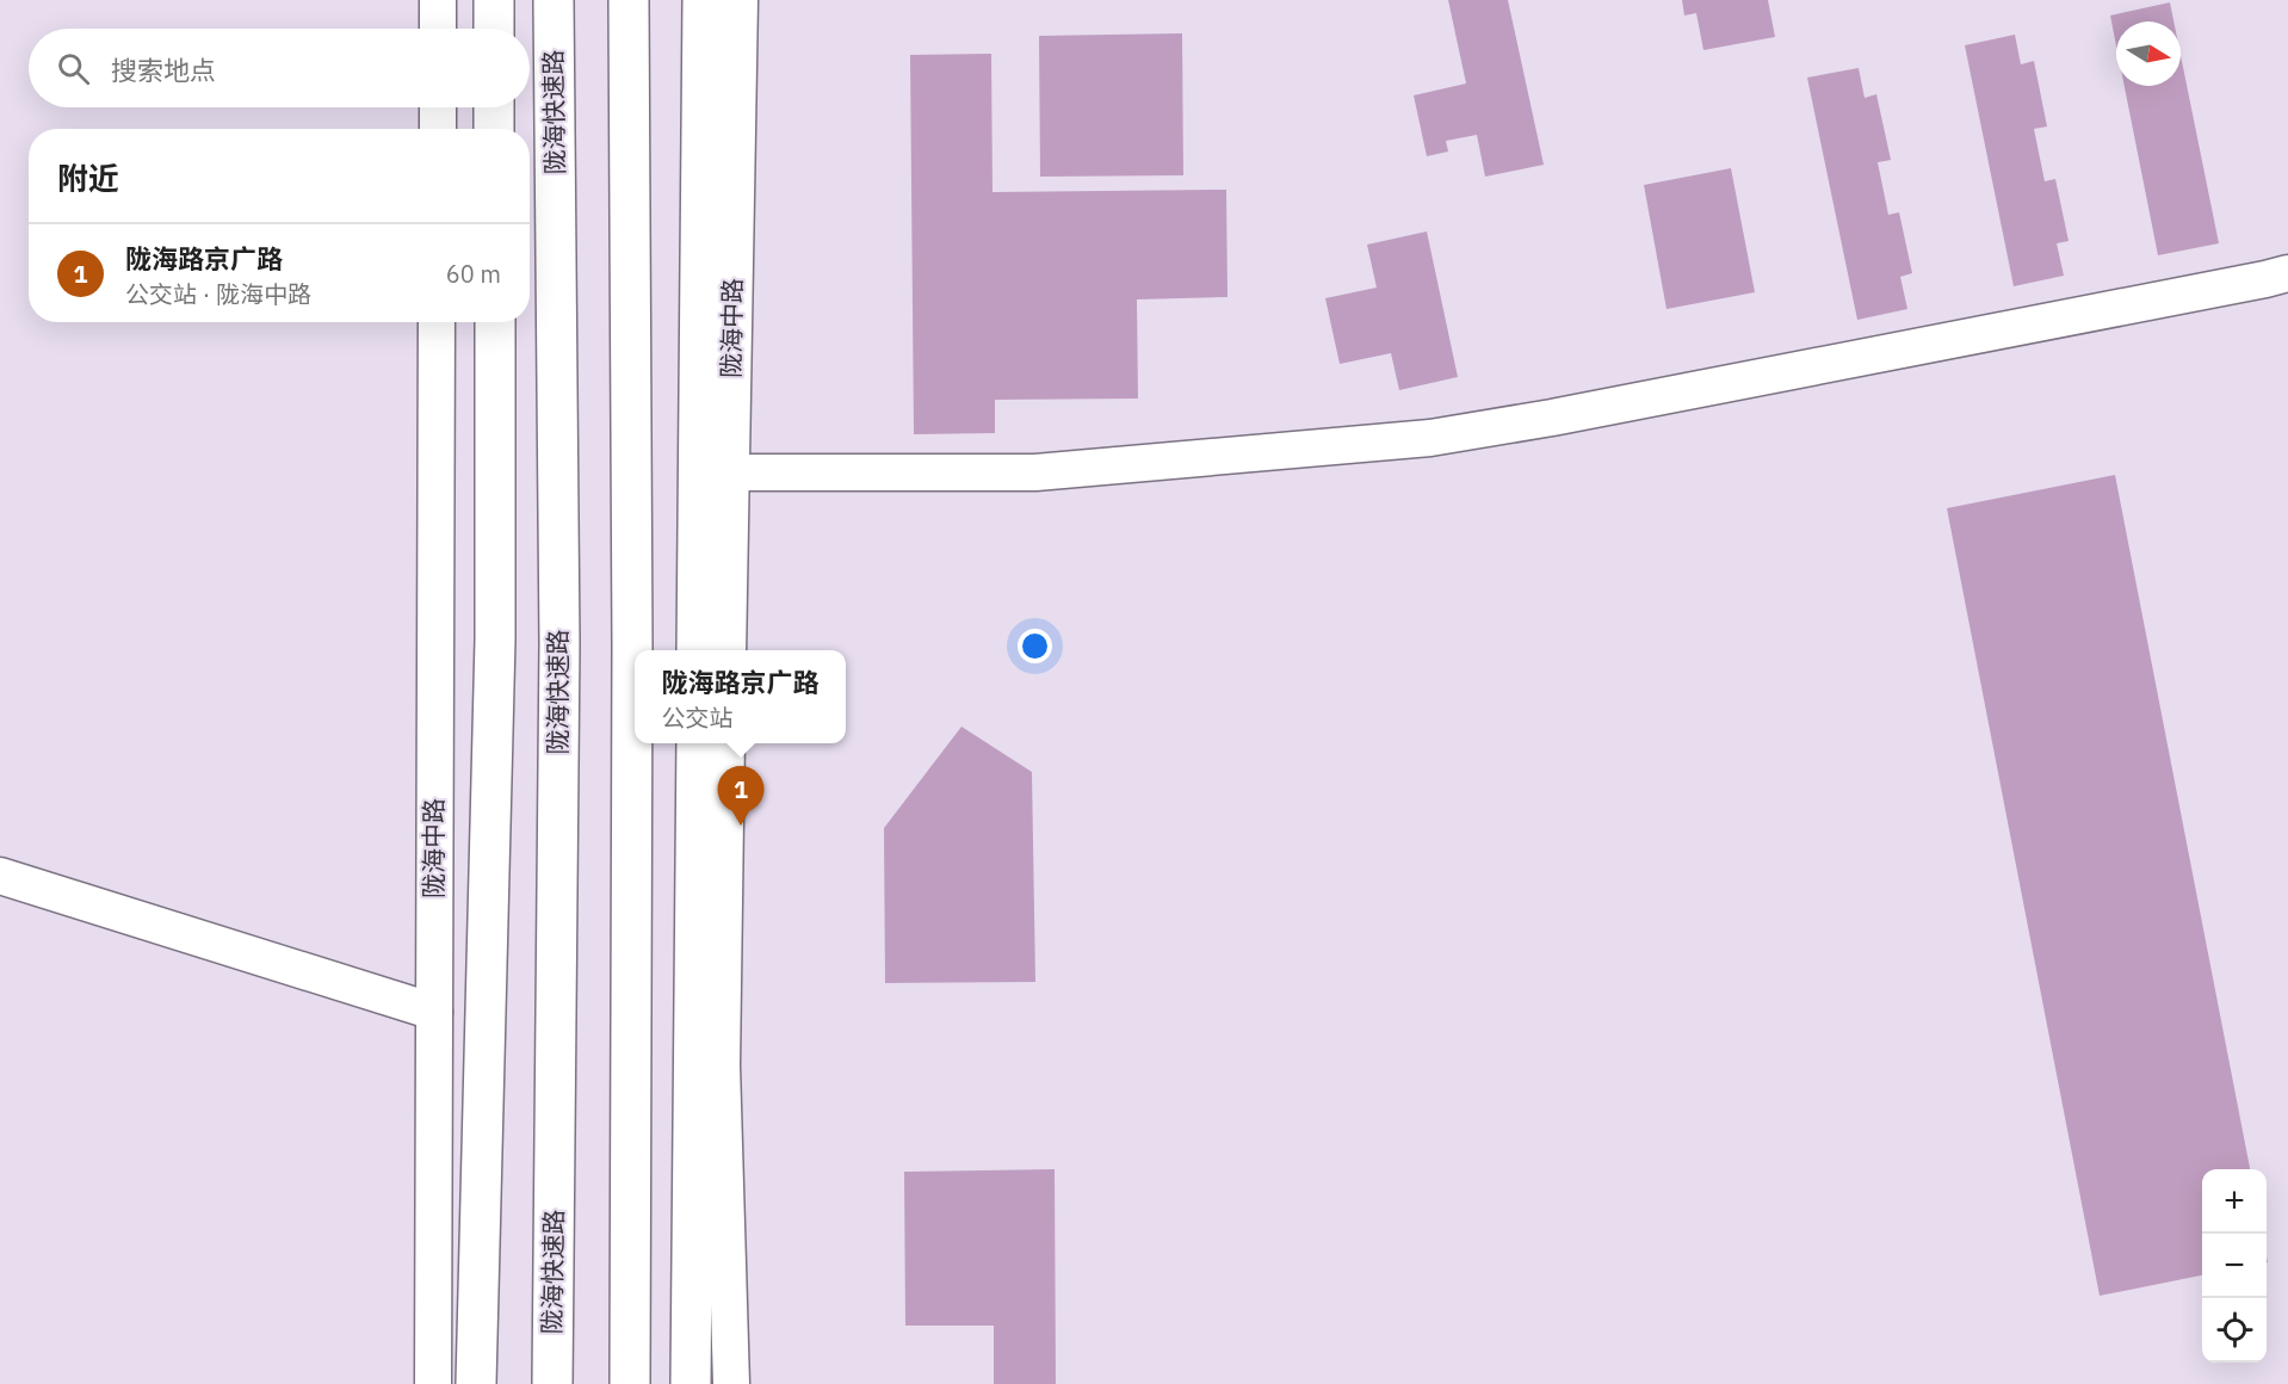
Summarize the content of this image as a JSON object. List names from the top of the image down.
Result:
{
  "streets": {
    "highway": ["陇海快速路"],
    "street": ["陇海中路"]
  },
  "north": "right",
  "page": {
    "search": "搜索地点",
    "heading": "附近",
    "list": [
      {
        "mark": "1",
        "name": "陇海路京广路",
        "note": "公交站 · 陇海中路",
        "value": "60 m"
      }
    ],
    "popup": ["陇海路京广路", "公交站"],
    "pins": "1",
    "map_buttons": ["+", "−"]
  }
}
